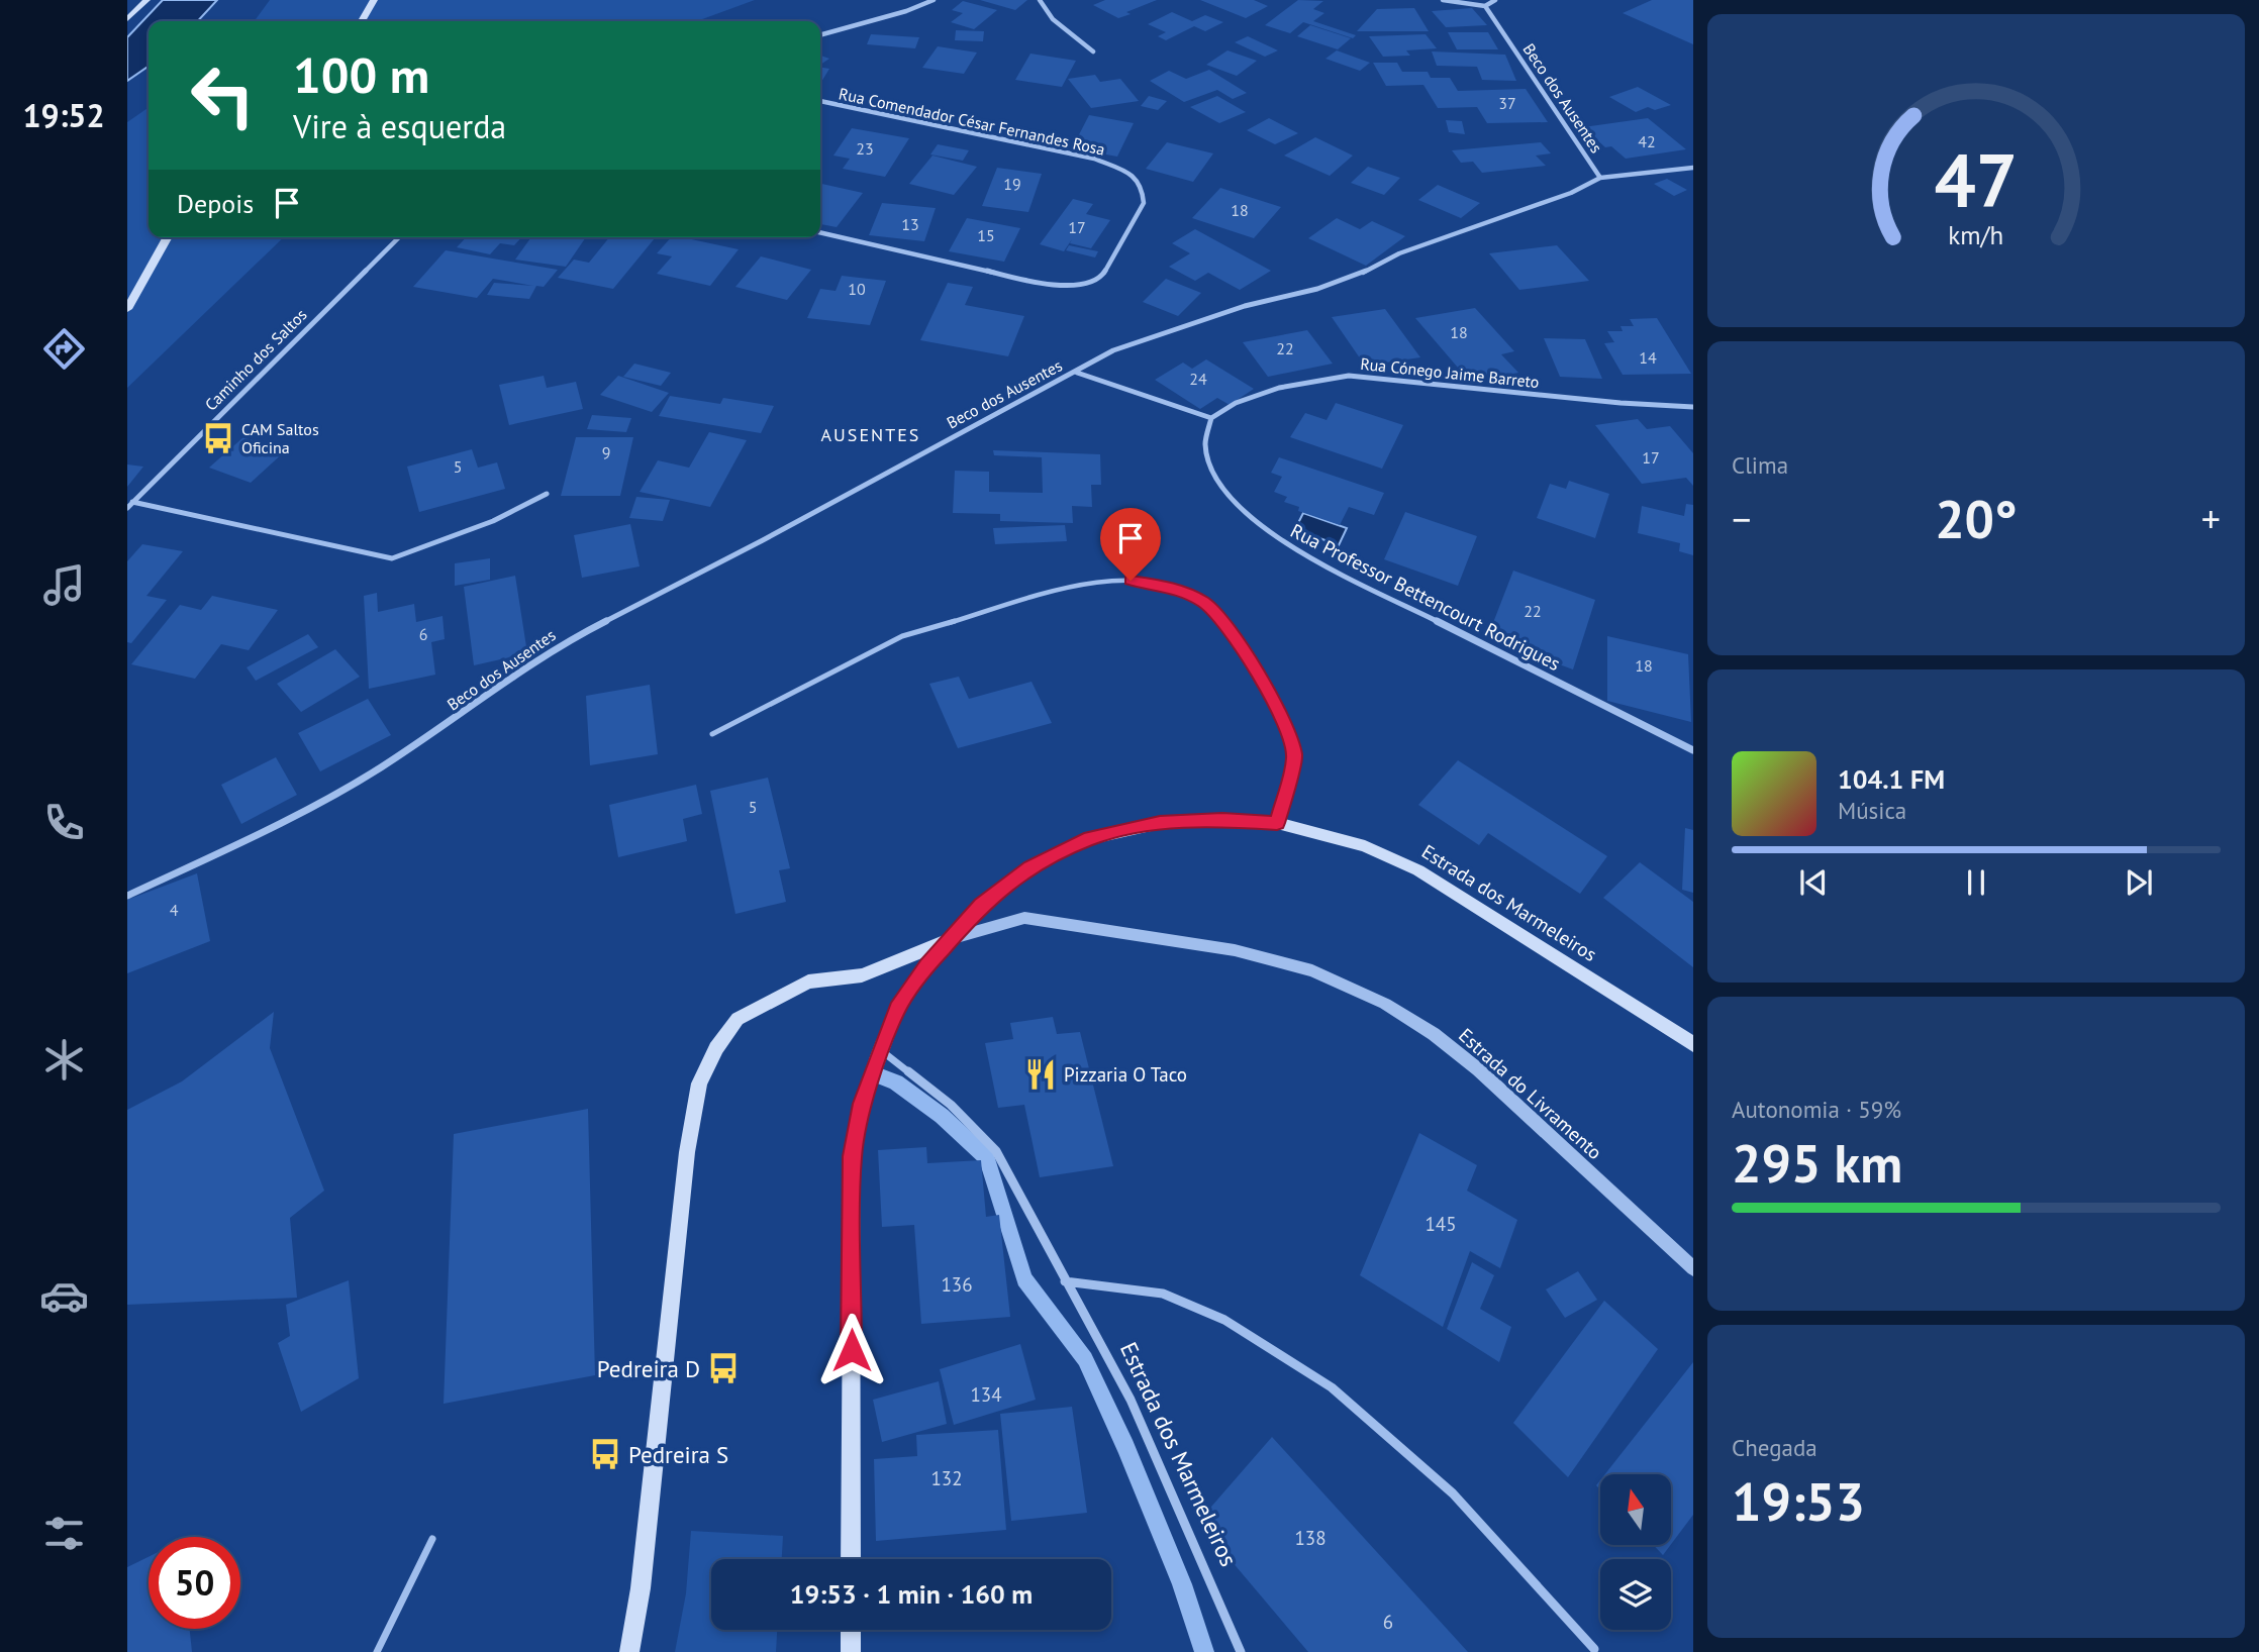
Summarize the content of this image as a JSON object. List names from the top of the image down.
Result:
{
  "streets": {
    "main road": ["Estrada dos Marmeleiros"],
    "street": [
      "Beco dos Ausentes",
      "Rua Comendador César Fernandes Rosa",
      "Caminho dos Saltos",
      "Rua Cónego Jaime Barreto",
      "Rua Professor Bettencourt Rodrigues",
      "Estrada do Livramento"
    ]
  },
  "crossings": [
    ["Rua Cónego Jaime Barreto", "Rua Professor Bettencourt Rodrigues"],
    ["Estrada dos Marmeleiros", "Estrada do Livramento"]
  ],
  "districts": ["AUSENTES"],
  "places": {
    "bus stop": ["CAM Saltos Oficina", "Pedreira D", "Pedreira S"],
    "restaurant": ["Pizzaria O Taco"]
  },
  "house_numbers": [
    "37",
    "42",
    "23",
    "19",
    "18",
    "13",
    "17",
    "15",
    "10",
    "18",
    "22",
    "14",
    "24",
    "9",
    "17",
    "5",
    "22",
    "6",
    "18",
    "5",
    "4",
    "145",
    "136",
    "134",
    "132",
    "138",
    "6"
  ],
  "north": "top",
  "page": {
    "tabs": "19:52",
    "turn": ["100 m", "Vire à esquerda"],
    "then": "Depois",
    "tile": [
      "Clima",
      ["Autonomia · 59%", "295 km"],
      ["Chegada", "19:53"]
    ],
    "heat": ["−", "20°", "+"],
    "song": ["104.1 FM", "Música"],
    "limit": "50",
    "trip": "19:53 · 1 min · 160 m",
    "gauge": ["47", "km/h"]
  }
}
